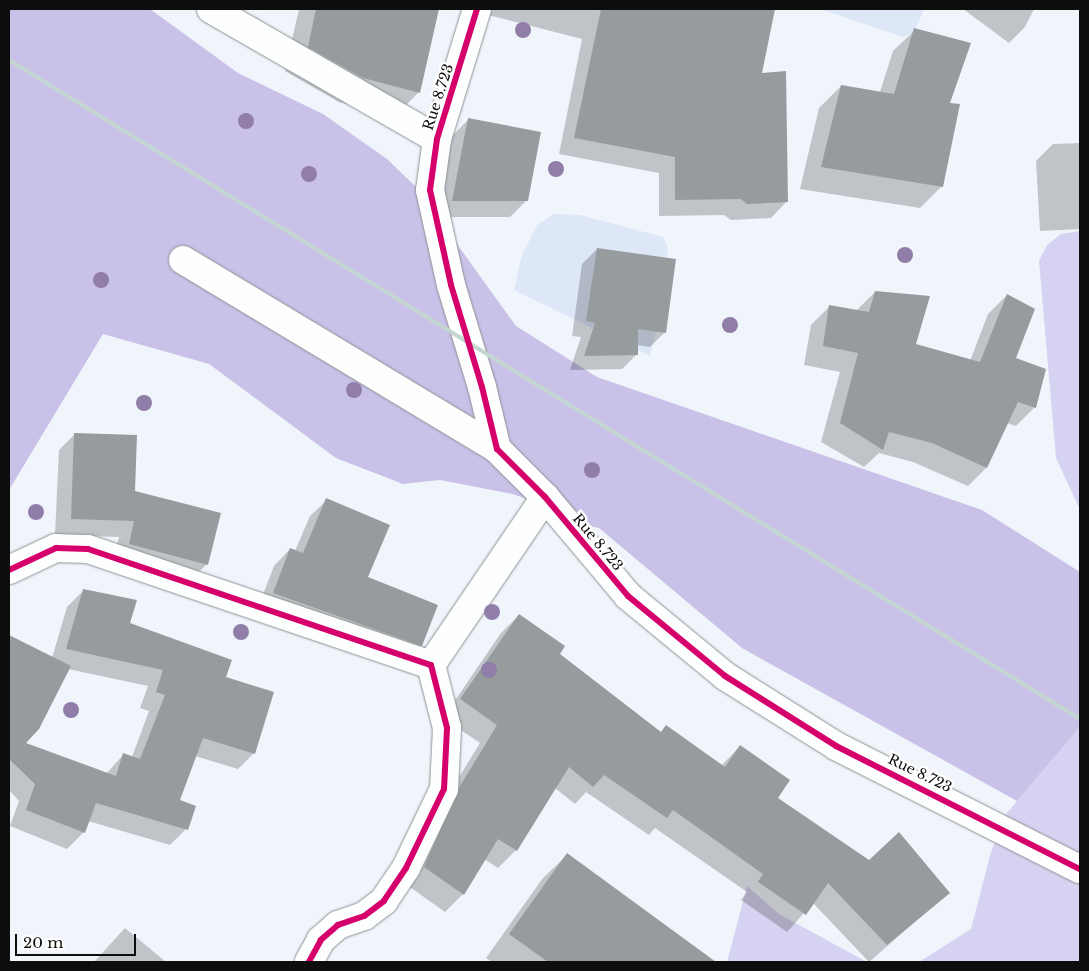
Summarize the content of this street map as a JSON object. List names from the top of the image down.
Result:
{
  "streets": {
    "street": ["Rue 8.723"]
  },
  "scale_bar": "20 m"
}
